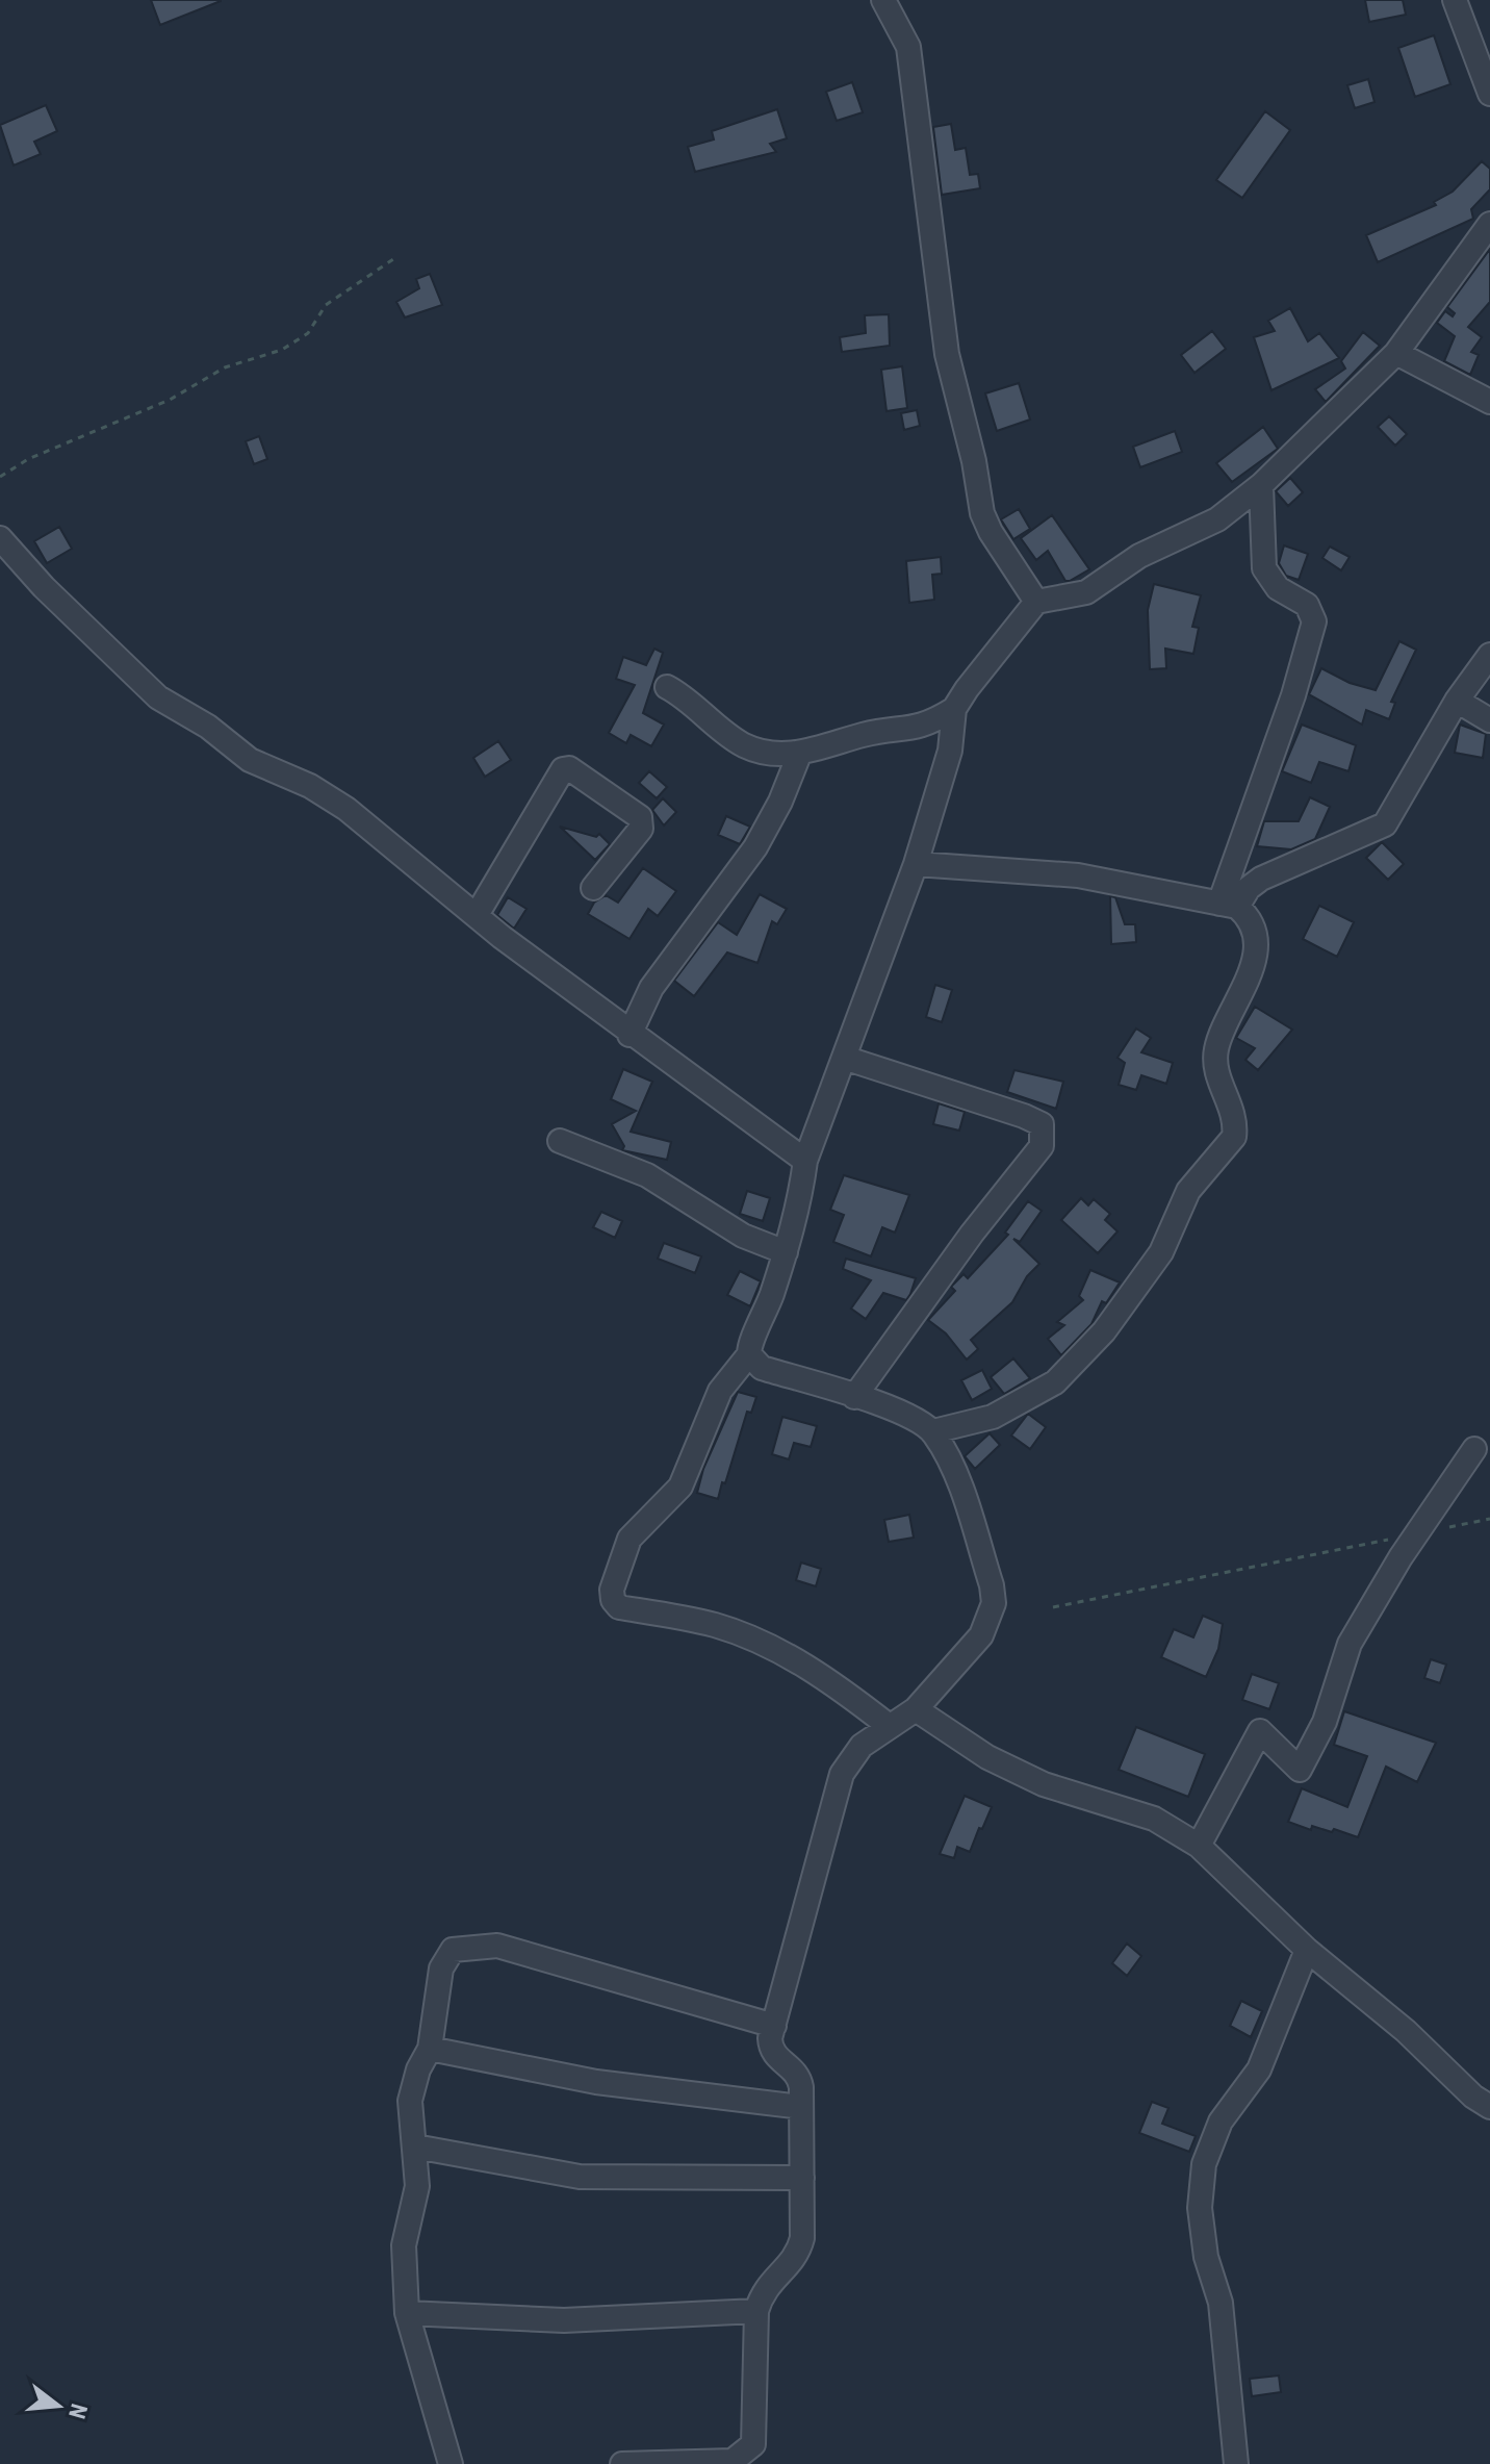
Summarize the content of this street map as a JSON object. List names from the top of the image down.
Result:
{
  "north": "right"
}
